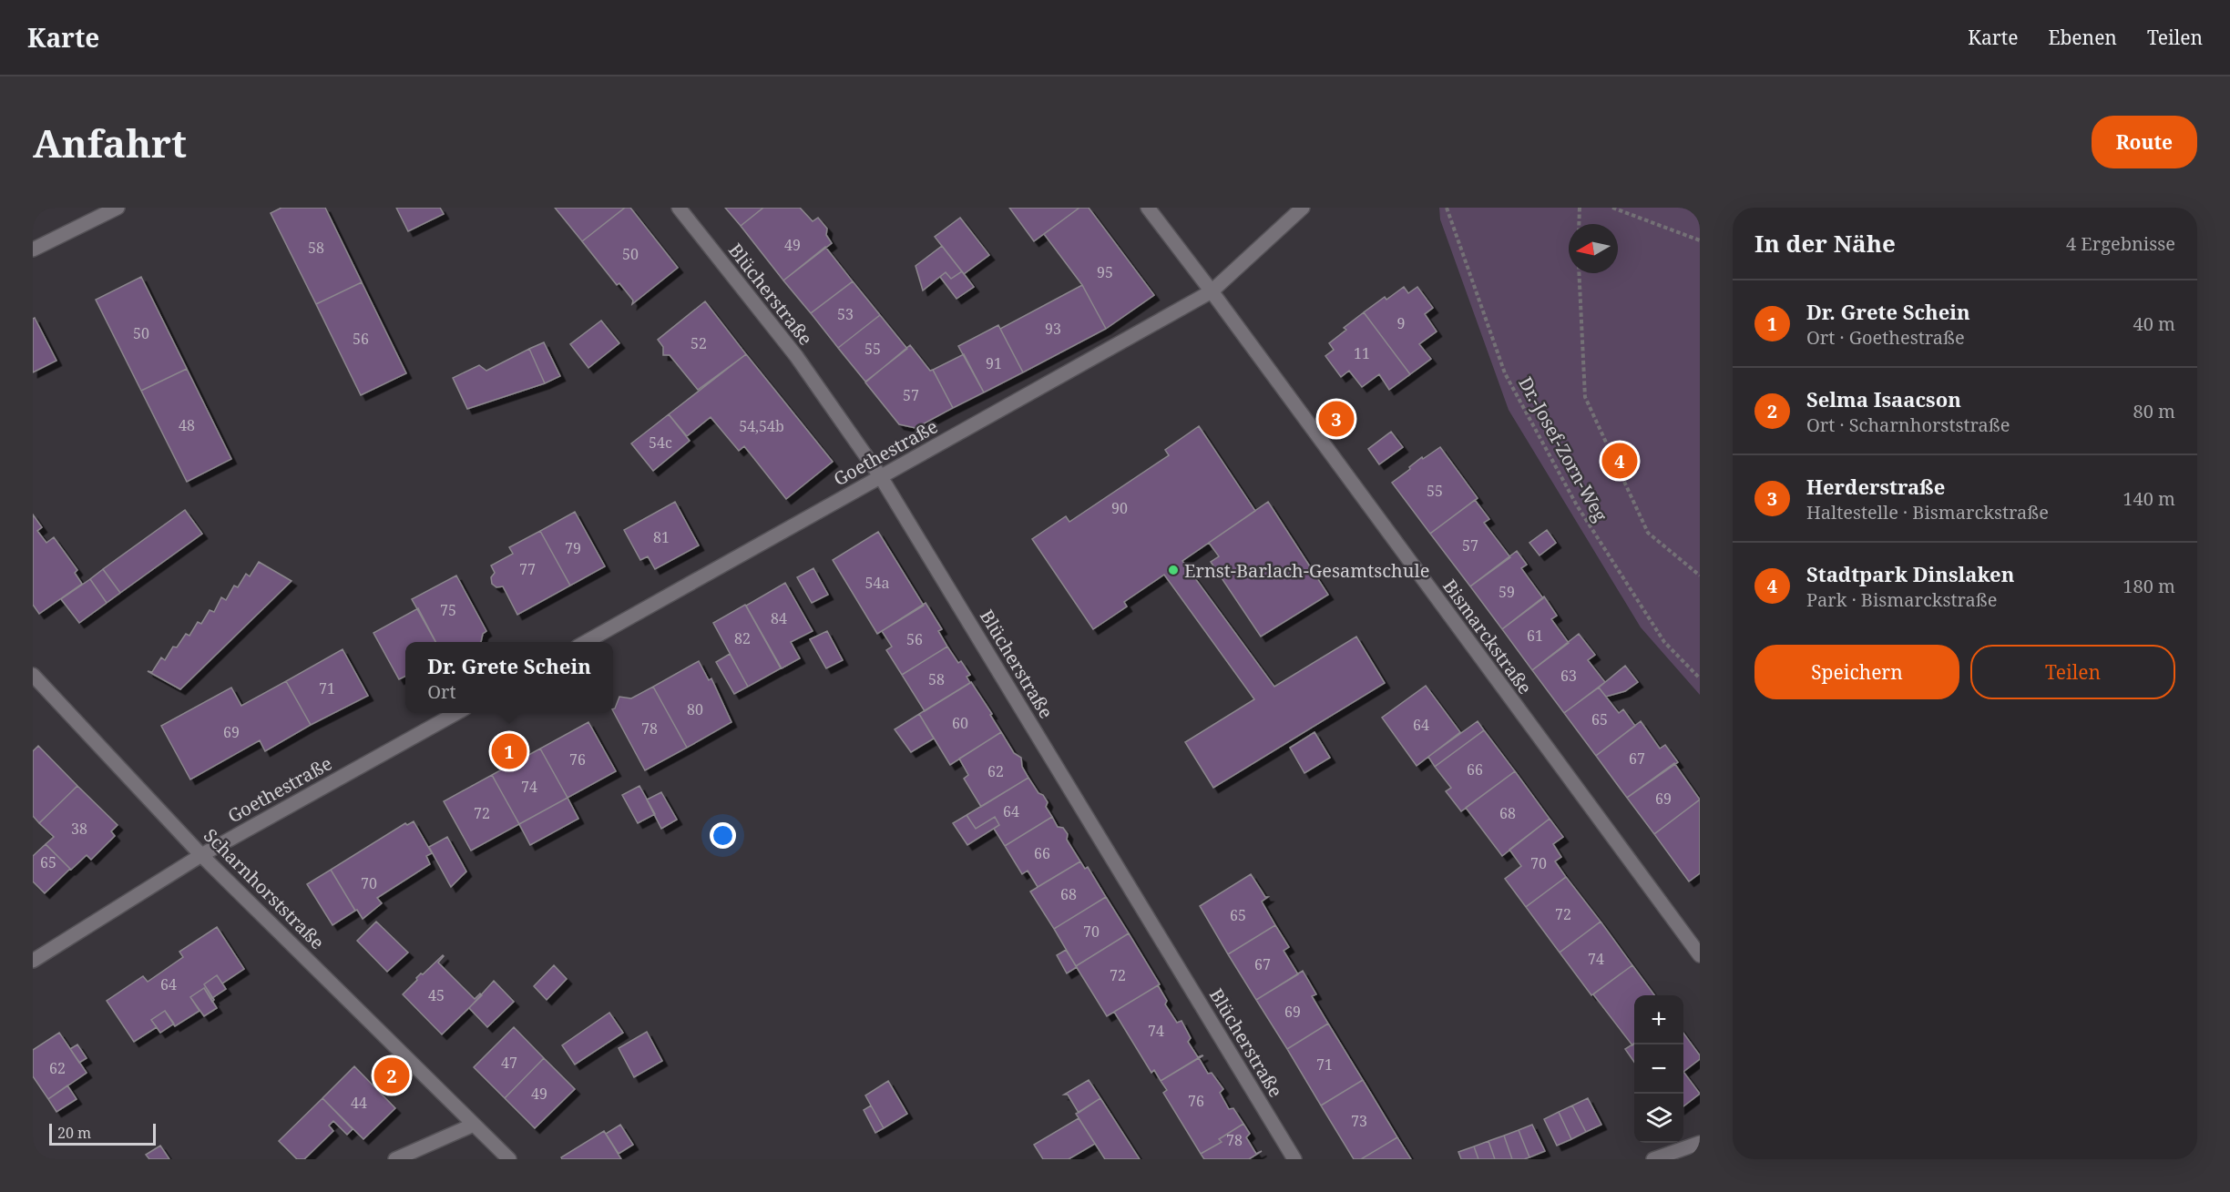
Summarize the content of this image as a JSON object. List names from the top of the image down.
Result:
{
  "streets": {
    "street": [
      "Blücherstraße",
      "Goethestraße",
      "Bismarckstraße",
      "Scharnhorststraße"
    ],
    "path": ["Dr.-Josef-Zorn-Weg"]
  },
  "crossings": [
    ["Blücherstraße", "Goethestraße"],
    ["Goethestraße", "Bismarckstraße"],
    ["Goethestraße", "Scharnhorststraße"]
  ],
  "places": ["Ernst-Barlach-Gesamtschule"],
  "house_numbers": [
    "49",
    "58",
    "50",
    "95",
    "53",
    "9",
    "93",
    "50",
    "56",
    "52",
    "55",
    "11",
    "91",
    "57",
    "48",
    "54,54b",
    "54c",
    "55",
    "90",
    "81",
    "57",
    "79",
    "77",
    "54a",
    "59",
    "75",
    "84",
    "61",
    "82",
    "56",
    "63",
    "58",
    "71",
    "80",
    "65",
    "60",
    "64",
    "78",
    "69",
    "67",
    "76",
    "66",
    "62",
    "74",
    "69",
    "64",
    "72",
    "68",
    "38",
    "66",
    "65",
    "70",
    "70",
    "68",
    "72",
    "65",
    "70",
    "74",
    "67",
    "72",
    "64",
    "45",
    "69",
    "74",
    "47",
    "71",
    "62",
    "49",
    "76",
    "44",
    "73",
    "78"
  ],
  "scale_bar": "20 m",
  "north": "left",
  "page": {
    "header": "Karte",
    "nav": ["Karte", "Ebenen", "Teilen"],
    "buttons": [
      "Route",
      ["Speichern", "Teilen"]
    ],
    "title": "Anfahrt",
    "heading": ["In der Nähe", "4 Ergebnisse"],
    "list": [
      {
        "mark": "1",
        "name": "Dr. Grete Schein",
        "note": "Ort · Goethestraße",
        "value": "40 m"
      },
      {
        "mark": "2",
        "name": "Selma Isaacson",
        "note": "Ort · Scharnhorststraße",
        "value": "80 m"
      },
      {
        "mark": "3",
        "name": "Herderstraße",
        "note": "Haltestelle · Bismarckstraße",
        "value": "140 m"
      },
      {
        "mark": "4",
        "name": "Stadtpark Dinslaken",
        "note": "Park · Bismarckstraße",
        "value": "180 m"
      }
    ],
    "pins": [
      "3",
      "4",
      "1",
      "2"
    ],
    "popup": ["Dr. Grete Schein", "Ort"],
    "map_buttons": ["+", "−"],
    "scale": "20 m"
  }
}
